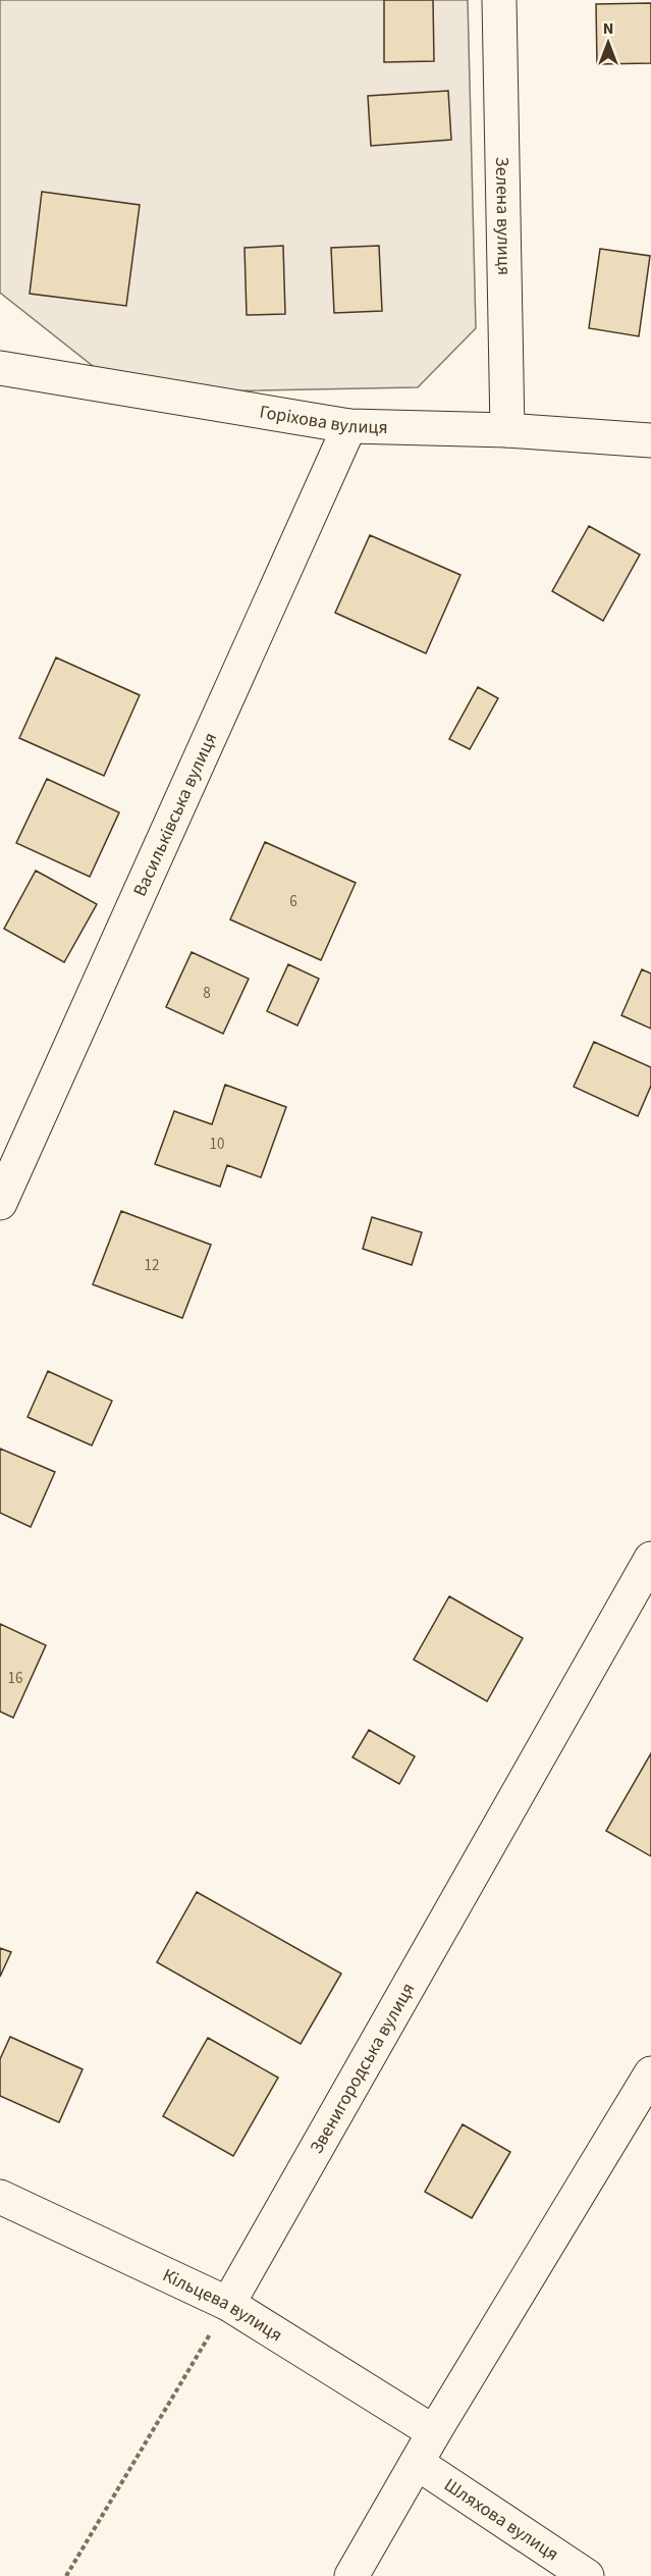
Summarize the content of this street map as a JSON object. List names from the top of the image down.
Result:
{
  "streets": {
    "street": [
      "Зелена вулиця",
      "Горіхова вулиця",
      "Васильківська вулиця",
      "Звенигородська вулиця",
      "Кільцева вулиця",
      "Шляхова вулиця"
    ]
  },
  "crossings": [
    ["Зелена вулиця", "Горіхова вулиця"],
    ["Горіхова вулиця", "Васильківська вулиця"],
    ["Звенигородська вулиця", "Кільцева вулиця"]
  ],
  "house_numbers": [
    "6",
    "8",
    "10",
    "12",
    "16"
  ],
  "north": "top"
}
